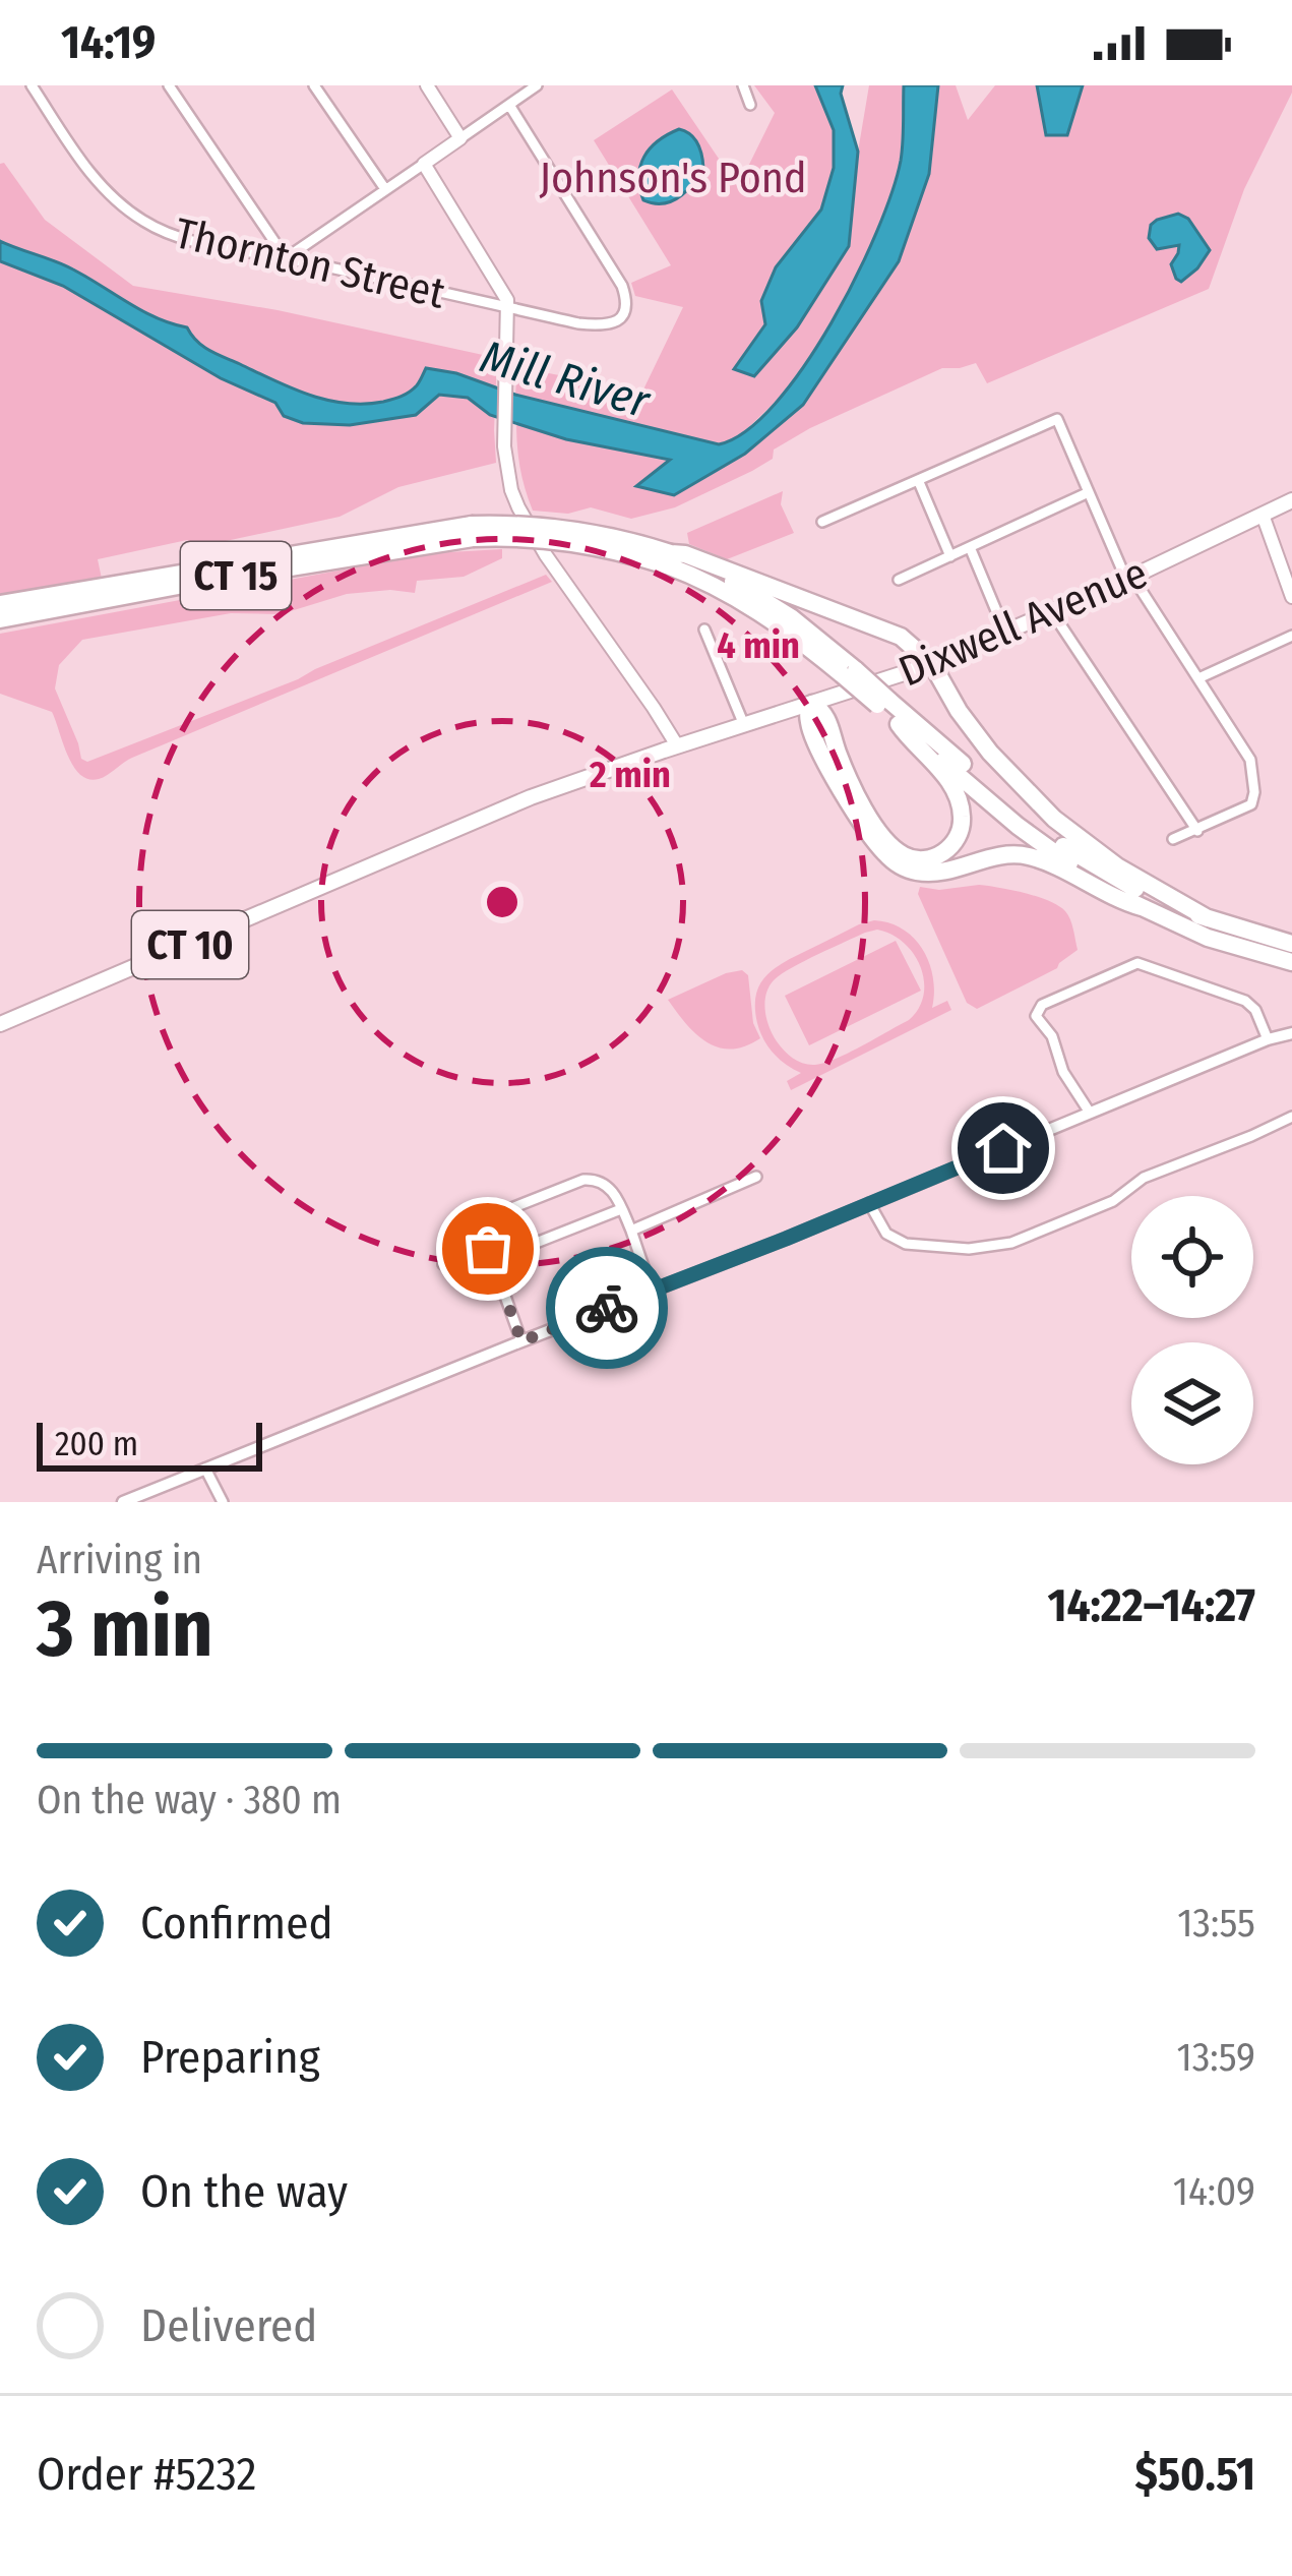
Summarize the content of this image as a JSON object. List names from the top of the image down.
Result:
{
  "streets": {
    "highway": ["CT 15"],
    "main road": ["Dixwell Avenue", "CT 10"],
    "street": ["Thornton Street"]
  },
  "water": ["Mill River"],
  "parks": ["Johnson's Pond"],
  "scale_bar": "200 m",
  "page": {
    "status": "14:19",
    "scale": "200 m",
    "heading": ["3 min", "Arriving in", "14:22–14:27"],
    "panel": ["Order #5232", "$50.51"],
    "bar": "On the way · 380 m",
    "list": [
      ["Confirmed", "13:55"],
      ["Preparing", "13:59"],
      ["On the way", "14:09"],
      "Delivered"
    ]
  },
  "rings": ["4 min", "2 min"]
}
